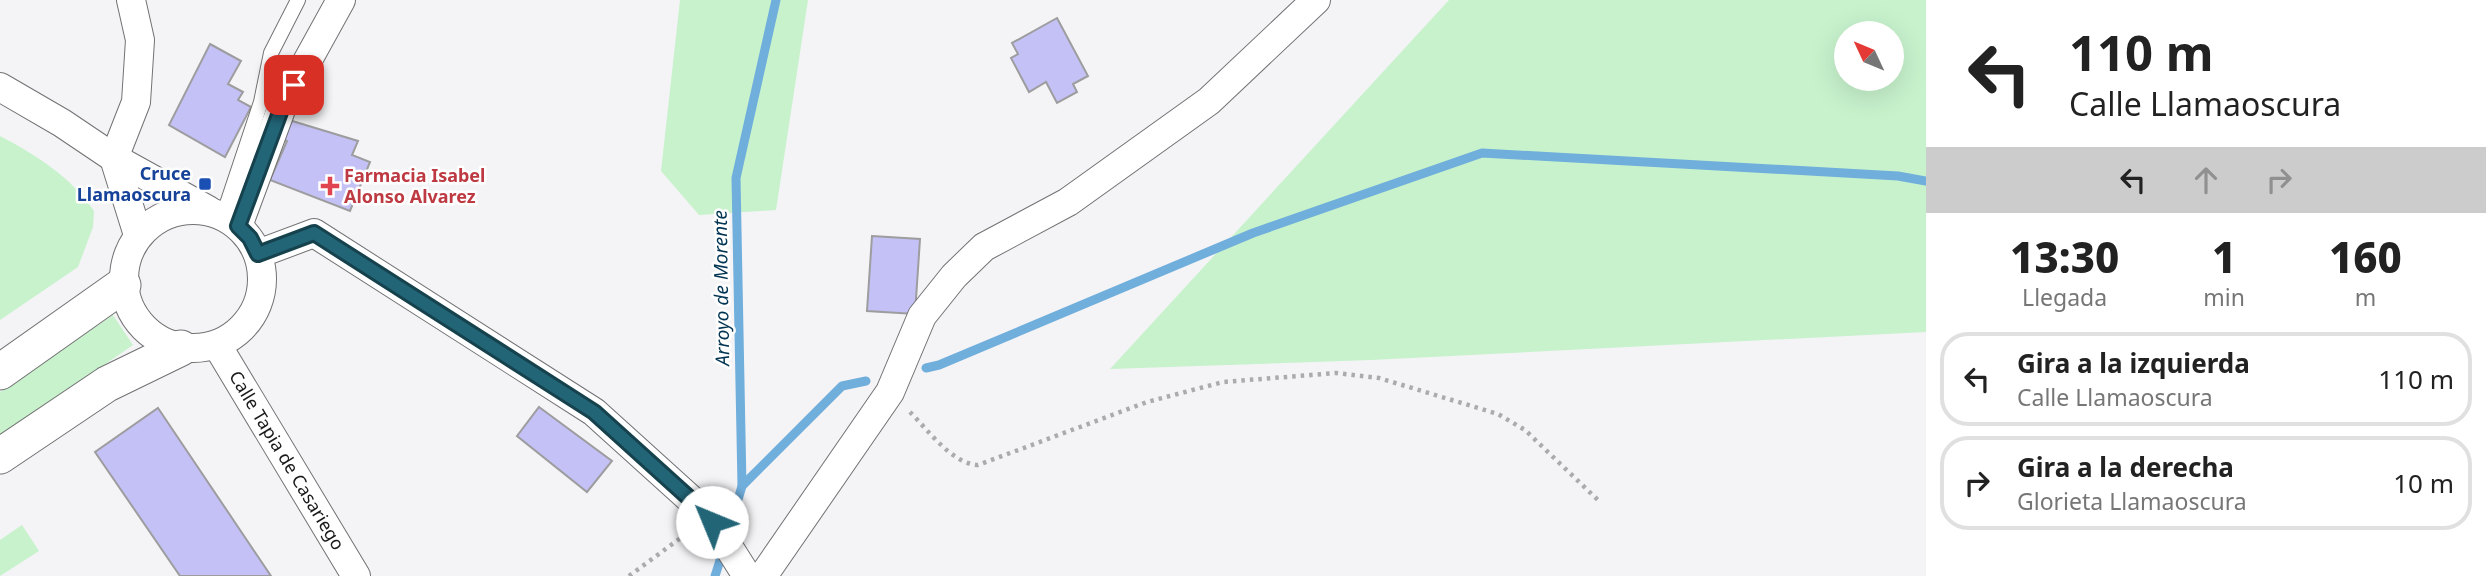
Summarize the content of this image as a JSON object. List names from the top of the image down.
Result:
{
  "streets": {
    "street": ["Calle Tapia de Casariego"]
  },
  "water": ["Arroyo de Morente"],
  "places": {
    "transit": ["Cruce Llamaoscura"],
    "health": ["Farmacia Isabel Alonso Alvarez"]
  },
  "north": "top left",
  "page": {
    "turn": ["110 m", "Calle Llamaoscura"],
    "eta": [
      "13:30",
      "Llegada",
      "1",
      "min",
      "160",
      "m"
    ],
    "list": [
      {
        "name": "Gira a la izquierda",
        "note": "Calle Llamaoscura",
        "value": "110 m"
      },
      {
        "name": "Gira a la derecha",
        "note": "Glorieta Llamaoscura",
        "value": "10 m"
      }
    ]
  }
}
